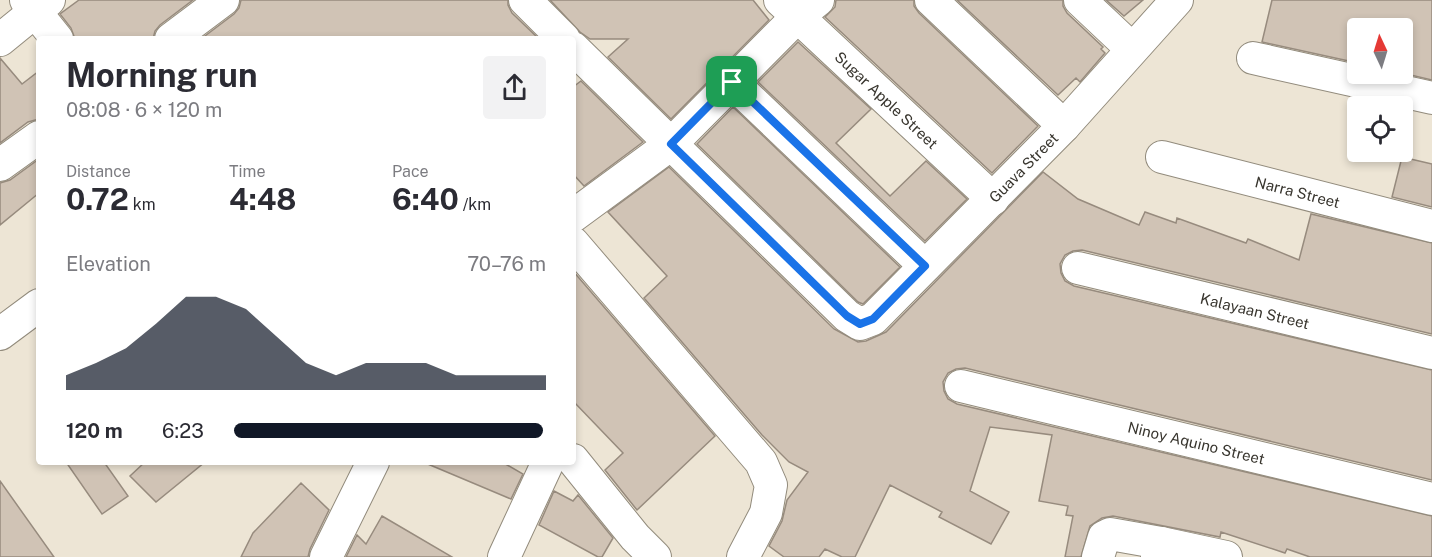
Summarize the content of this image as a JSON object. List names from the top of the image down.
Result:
{
  "streets": {
    "street": [
      "Sugar Apple Street",
      "Guava Street",
      "Narra Street",
      "Kalayaan Street",
      "Ninoy Aquino Street"
    ]
  },
  "crossings": [
    ["Sugar Apple Street", "Guava Street"]
  ],
  "north": "top",
  "page": {
    "heading": ["Morning run", "08:08 · 6 × 120 m"],
    "stats": [
      ["Distance", "0.72 km"],
      ["Time", "4:48"],
      ["Pace", "6:40 /km"]
    ],
    "chart": ["Elevation", "70–76 m"],
    "list": [
      {
        "name": "120 m",
        "note": "6:23"
      }
    ]
  }
}
